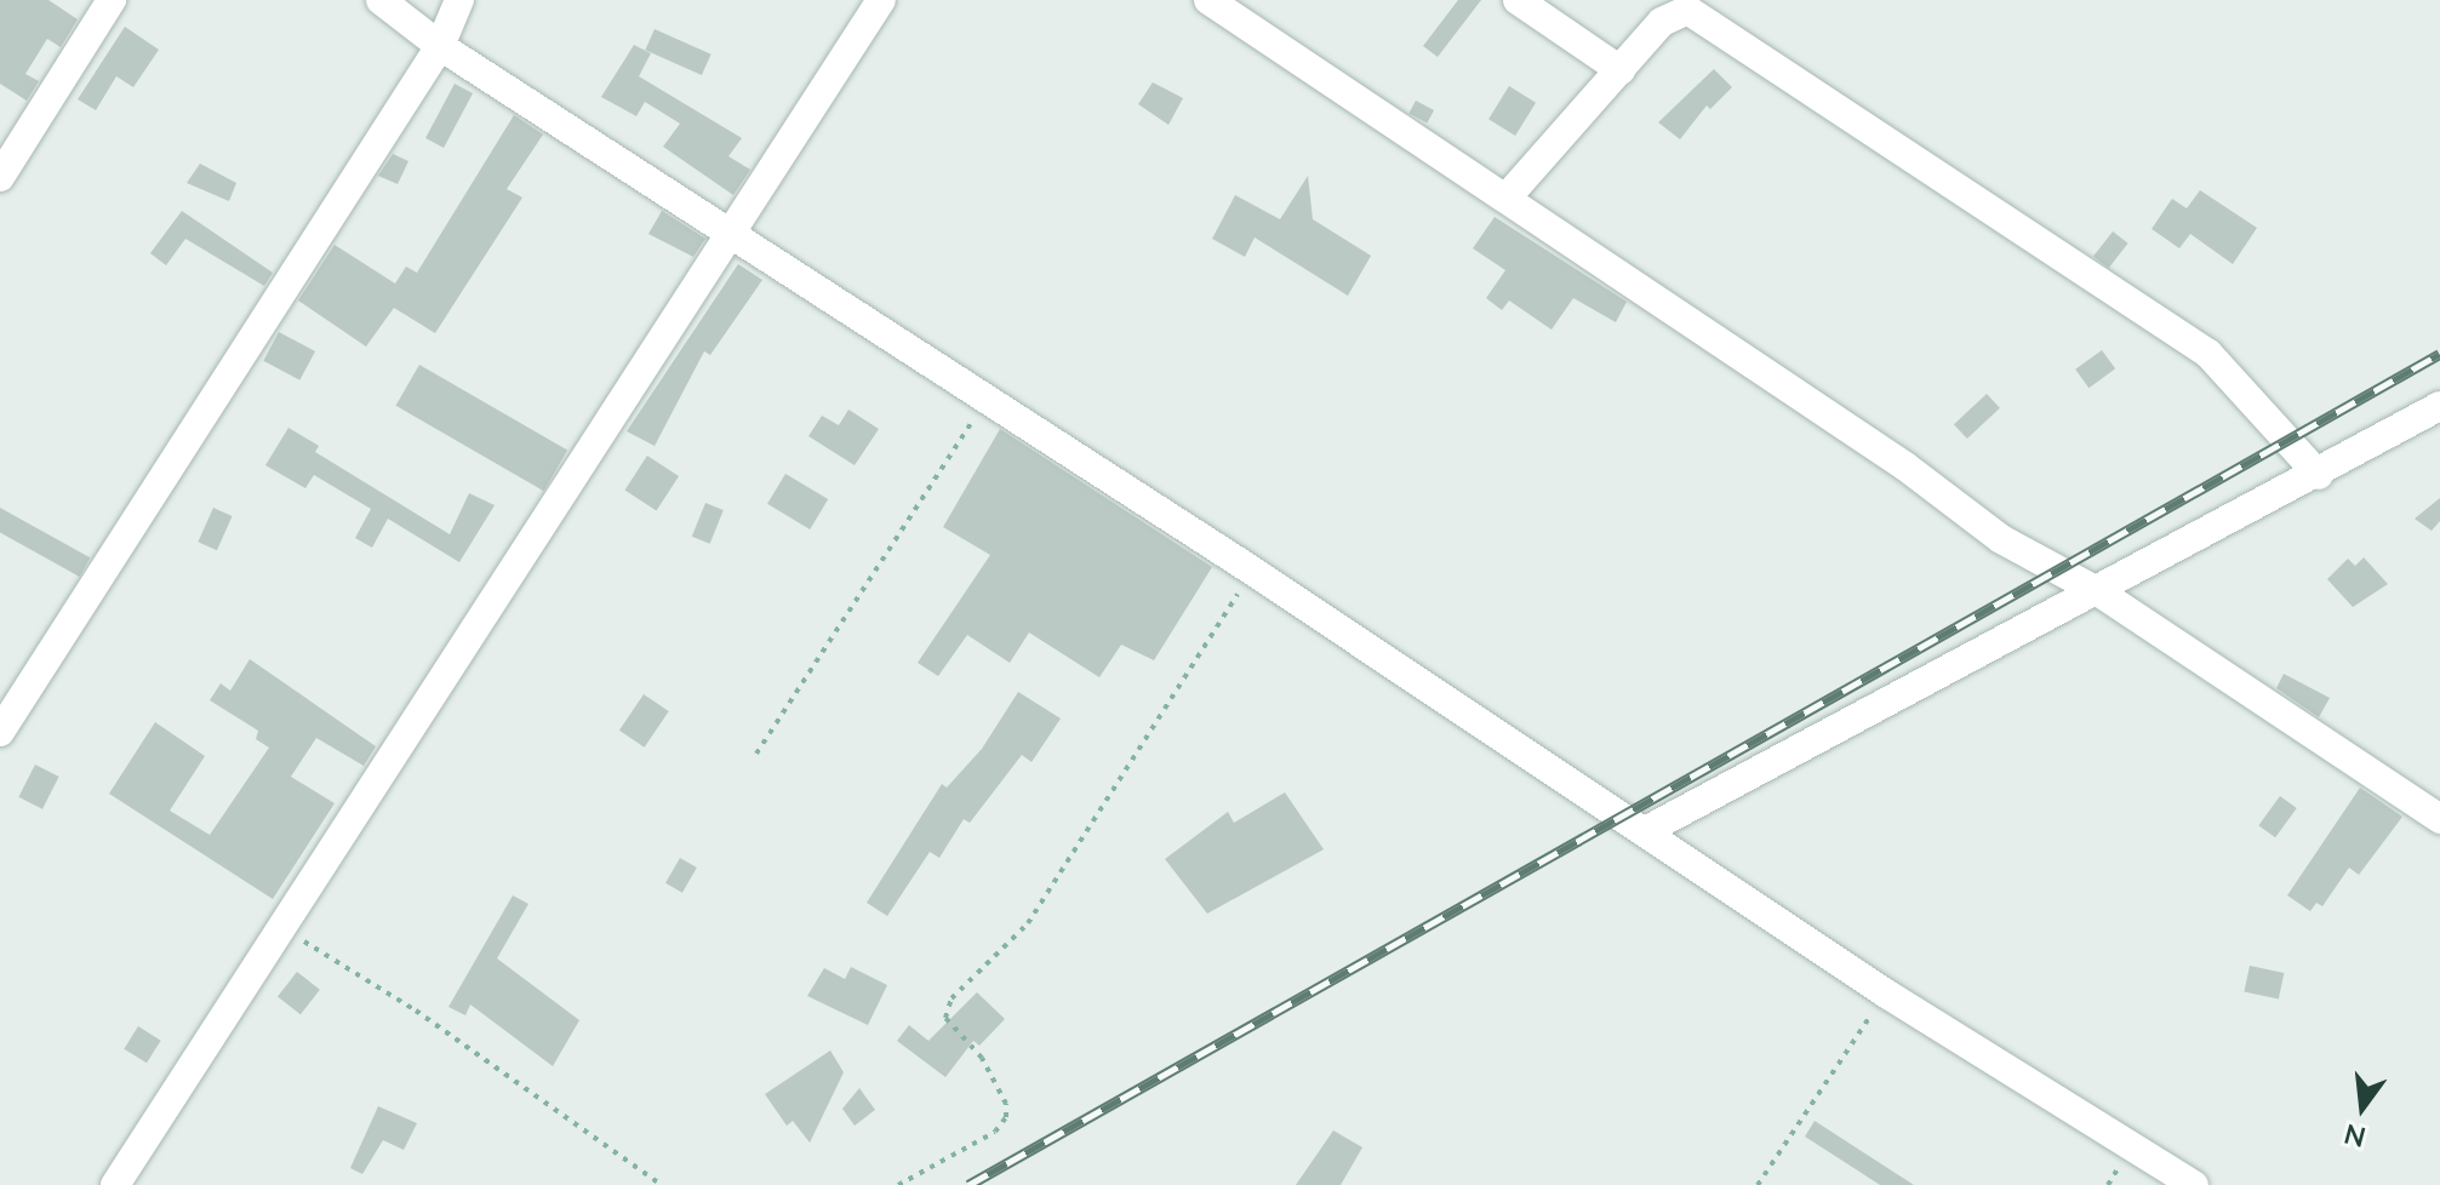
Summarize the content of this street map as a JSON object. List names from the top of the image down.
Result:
{
  "north": "bottom"
}
